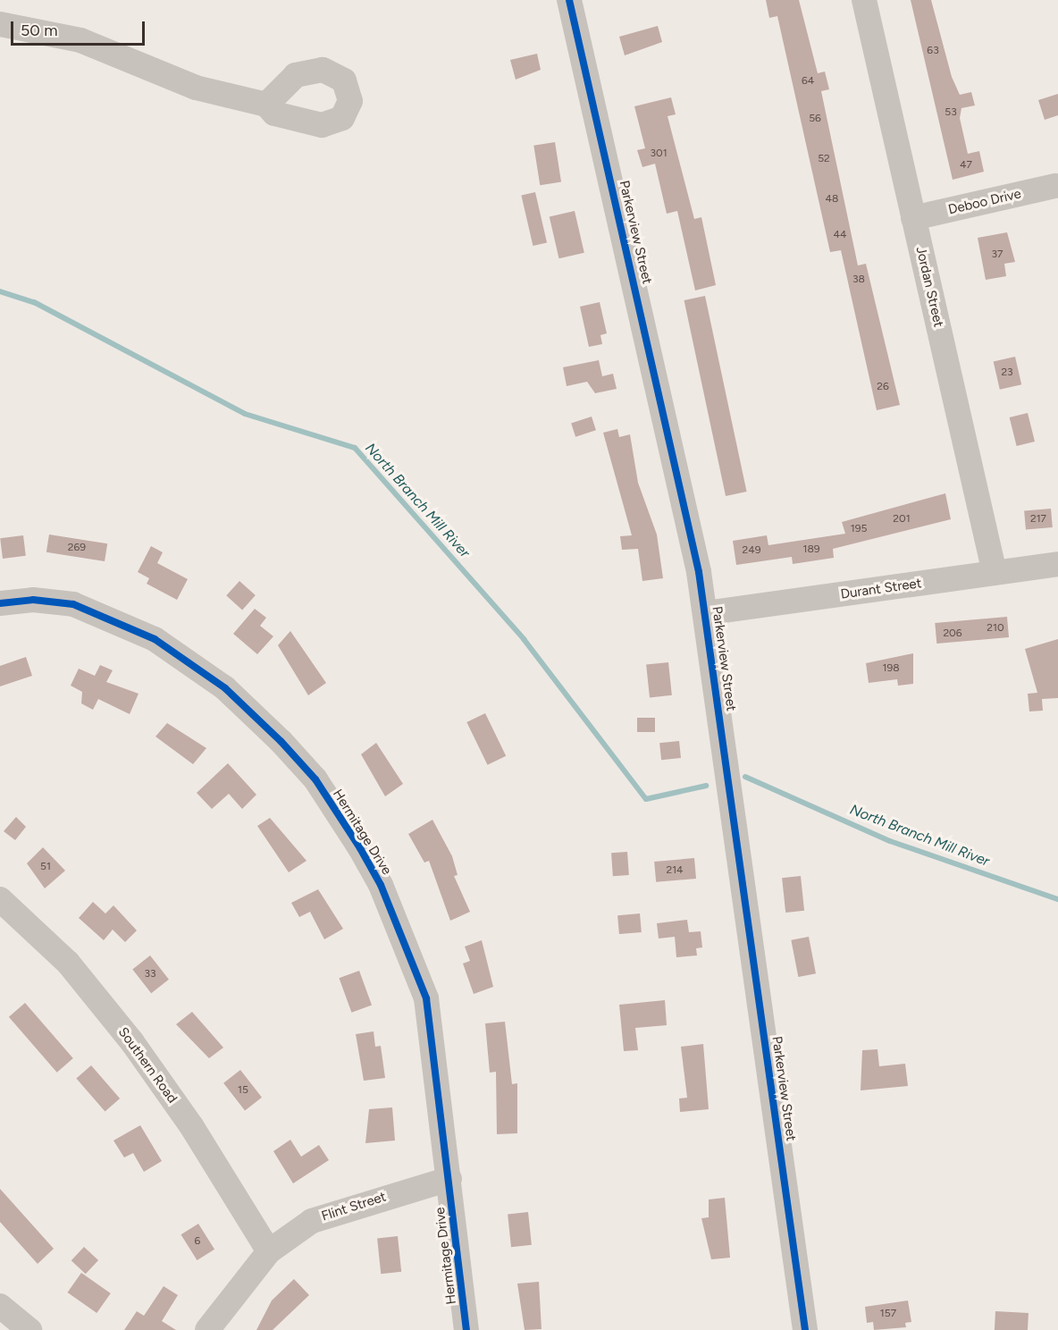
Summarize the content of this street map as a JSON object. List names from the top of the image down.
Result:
{
  "streets": {
    "street": [
      "Deboo Drive",
      "Parkerview Street",
      "Jordan Street",
      "Durant Street",
      "Hermitage Drive",
      "Southern Road",
      "Flint Street"
    ]
  },
  "crossings": [
    ["Deboo Drive", "Jordan Street"],
    ["Parkerview Street", "Durant Street"],
    ["Jordan Street", "Durant Street"],
    ["Hermitage Drive", "Flint Street"],
    ["Southern Road", "Flint Street"]
  ],
  "water": ["North Branch Mill River"],
  "house_numbers": [
    "63",
    "64",
    "53",
    "56",
    "301",
    "52",
    "47",
    "48",
    "44",
    "37",
    "38",
    "23",
    "26",
    "201",
    "217",
    "195",
    "269",
    "189",
    "249",
    "210",
    "206",
    "198",
    "51",
    "214",
    "33",
    "15",
    "6",
    "157"
  ],
  "scale_bar": "50 m"
}
